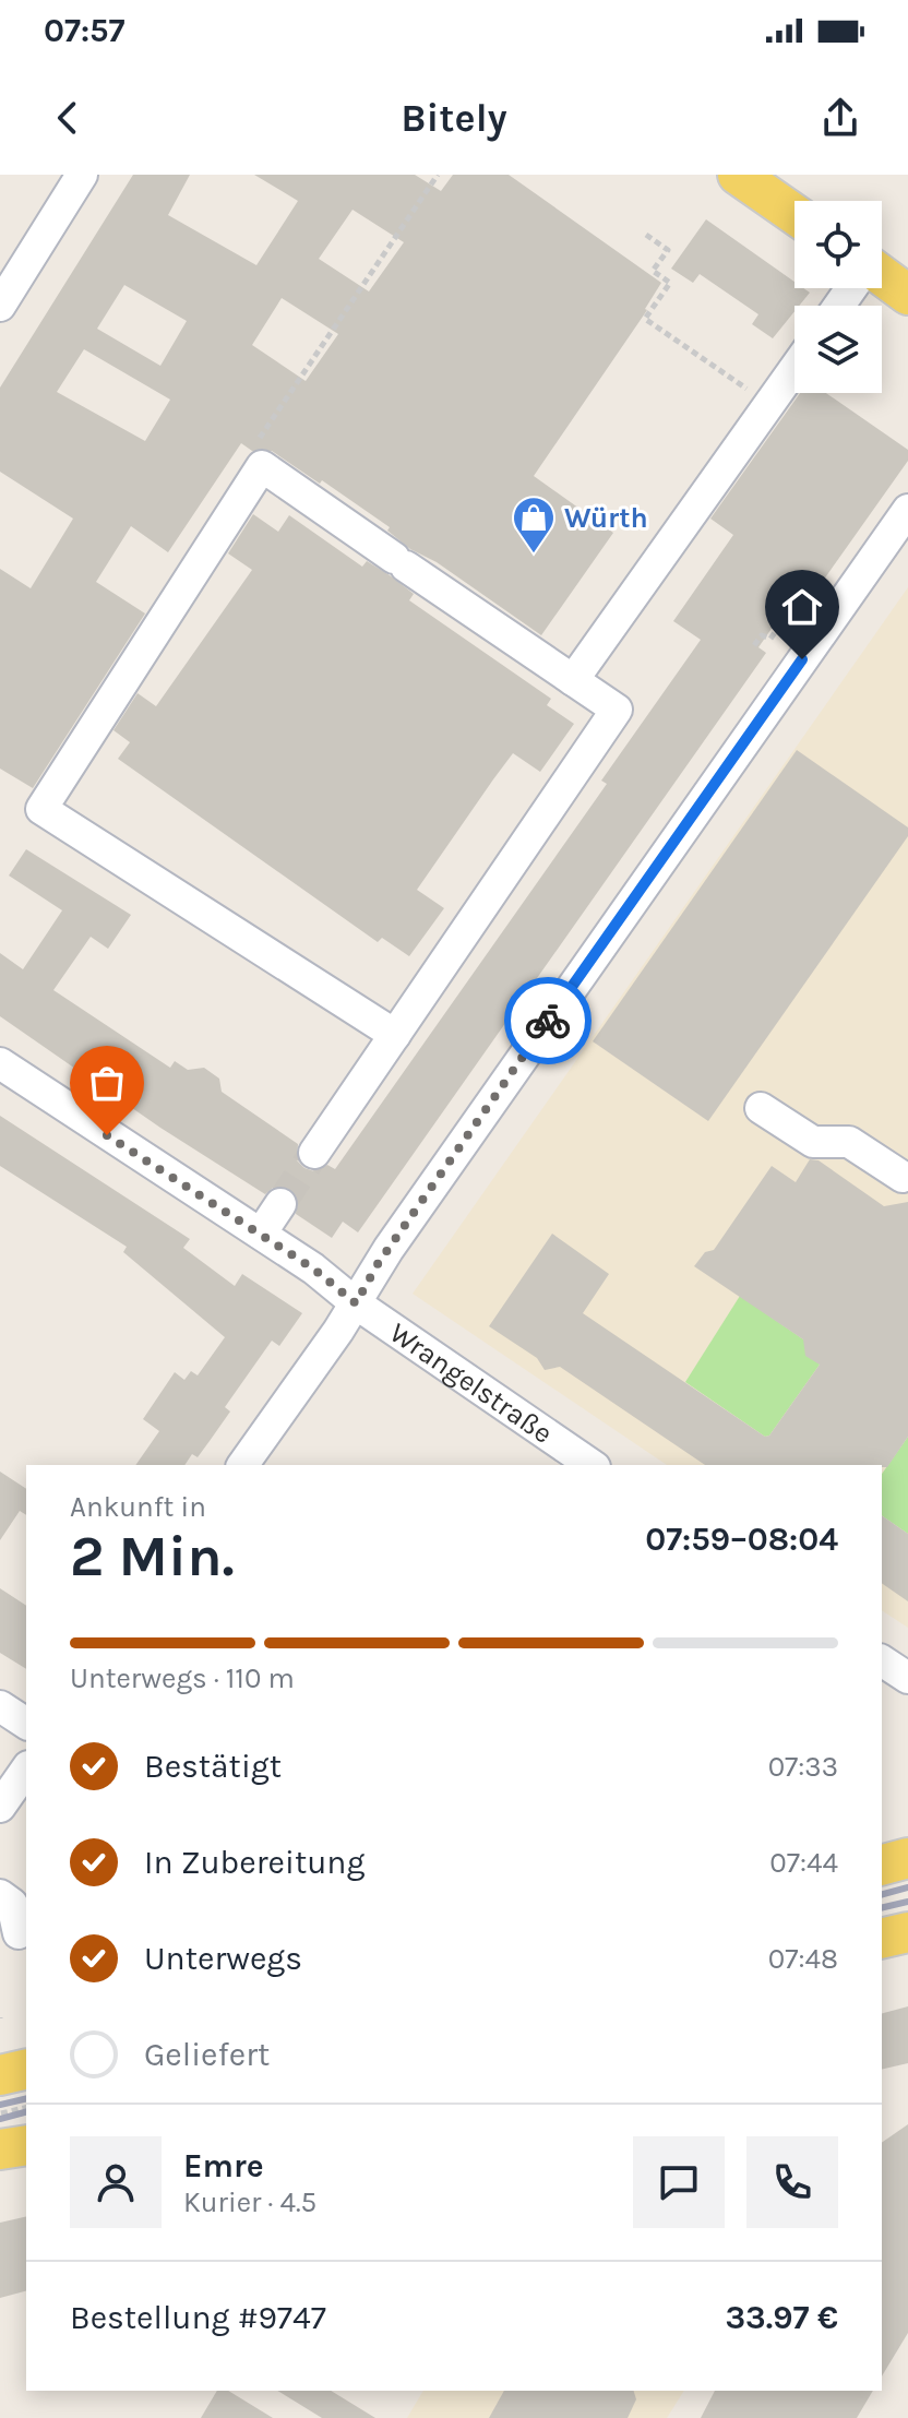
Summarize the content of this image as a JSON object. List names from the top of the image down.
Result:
{
  "streets": {
    "street": ["Wrangelstraße"]
  },
  "places": {
    "shop": ["Würth"]
  },
  "page": {
    "status": "07:57",
    "header": "Bitely",
    "heading": ["2 Min.", "Ankunft in", "07:59–08:04"],
    "panel": [
      "Emre",
      "Kurier · 4.5",
      "Bestellung #9747",
      "33.97 €"
    ],
    "bar": "Unterwegs · 110 m",
    "list": [
      ["Bestätigt", "07:33"],
      ["In Zubereitung", "07:44"],
      ["Unterwegs", "07:48"],
      "Geliefert"
    ]
  }
}
